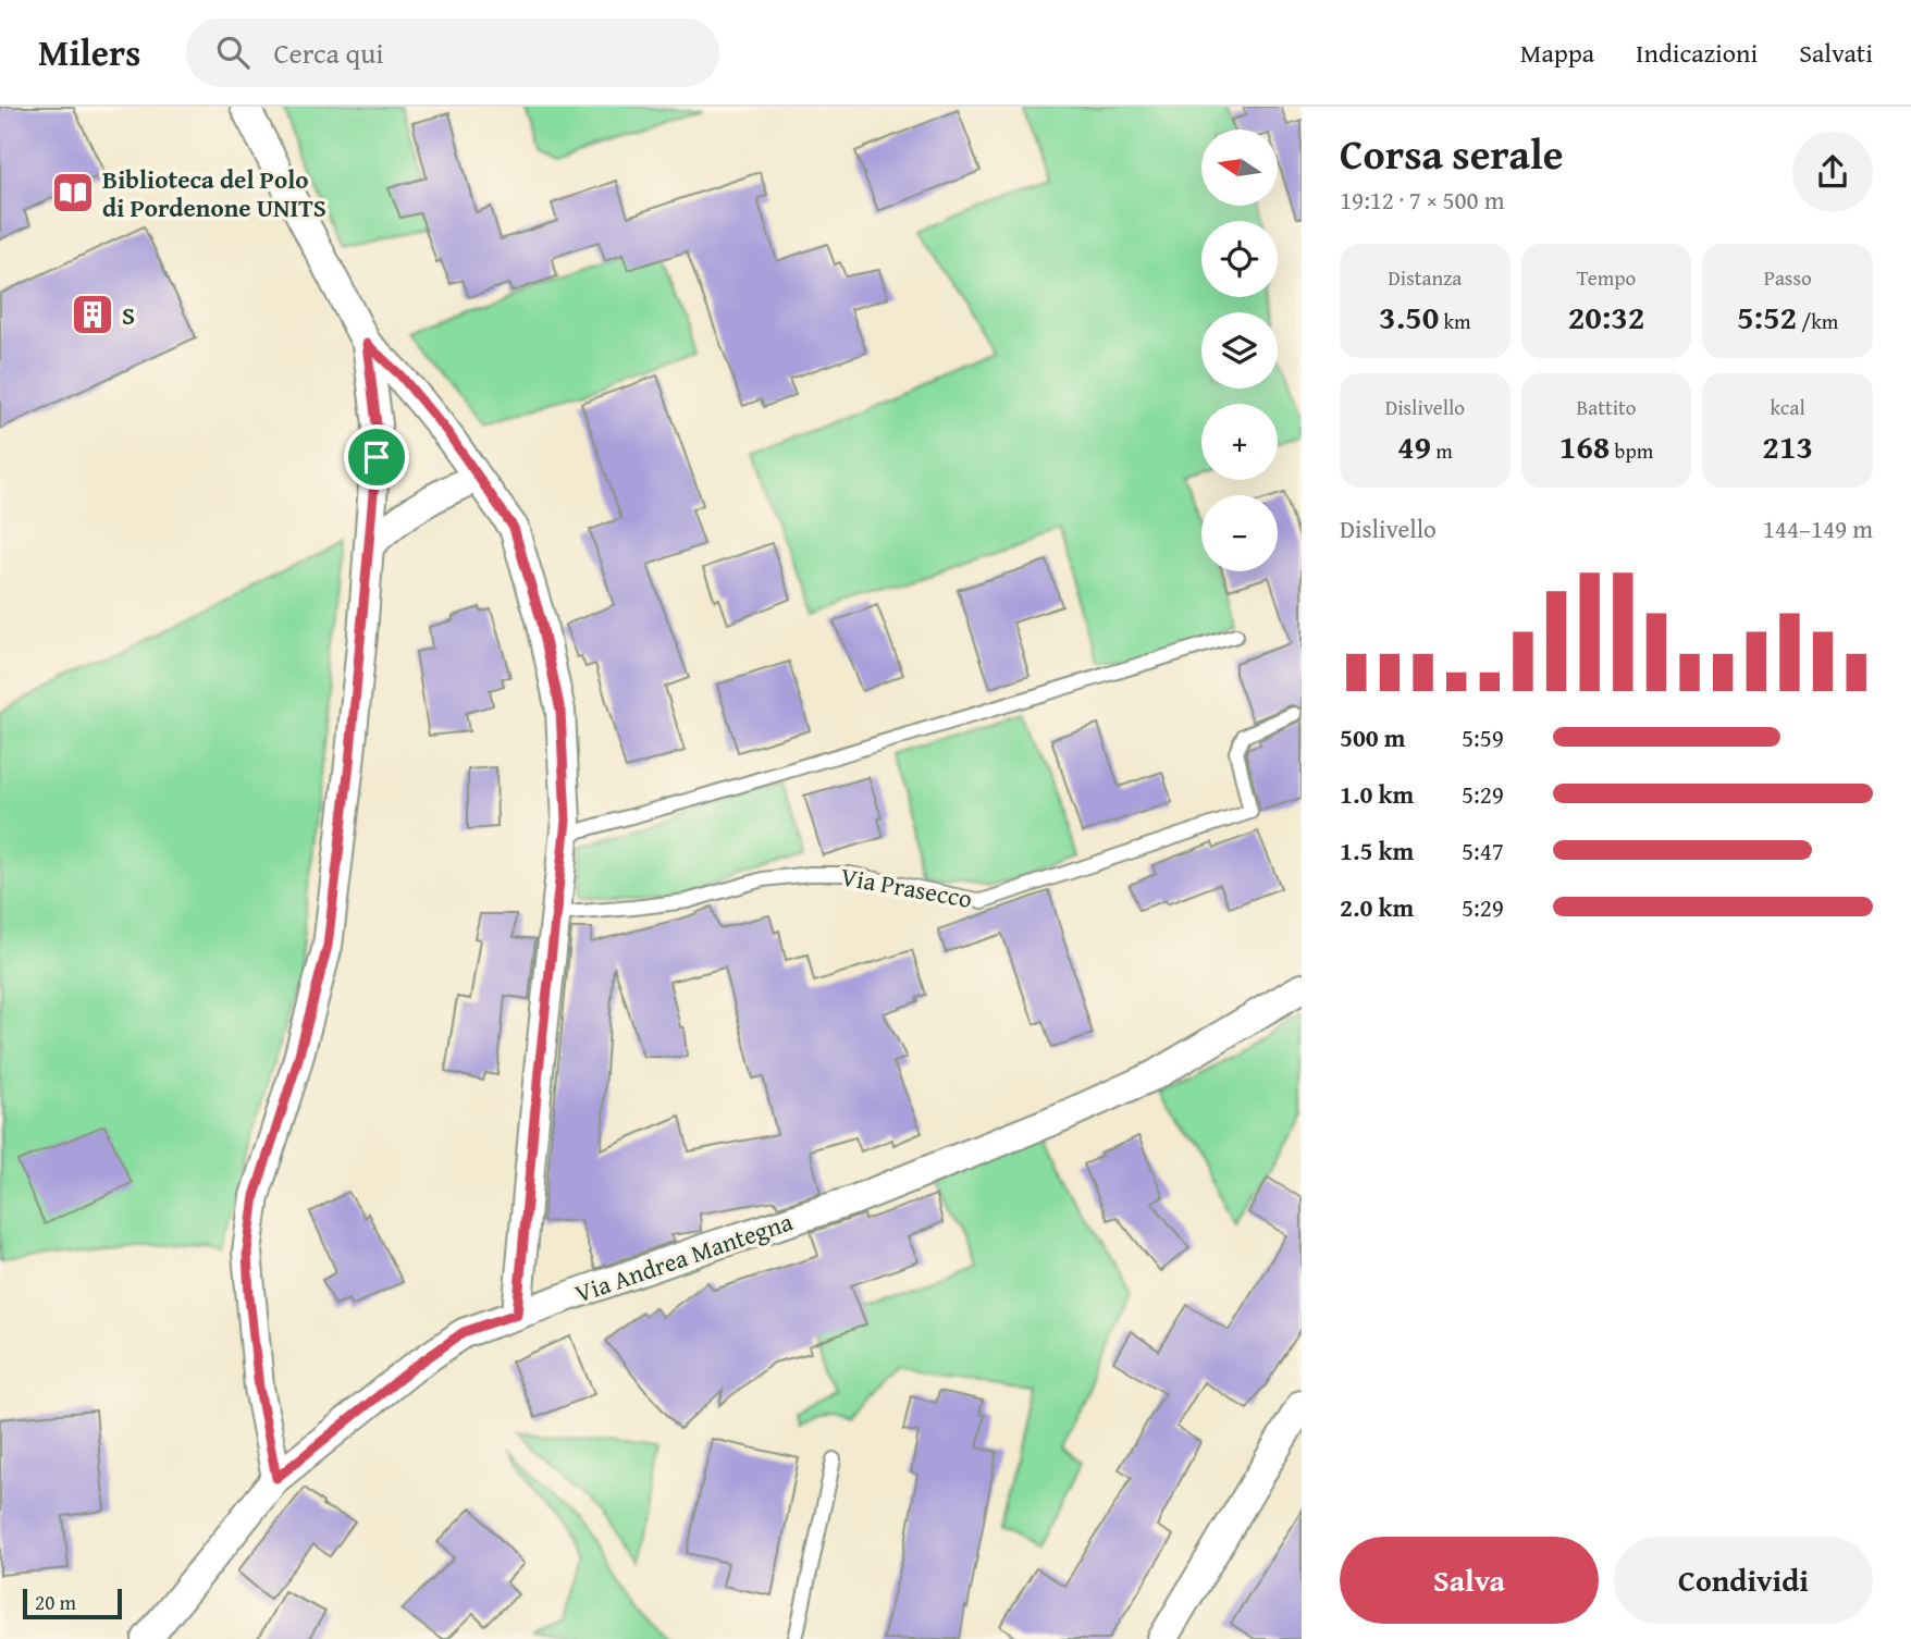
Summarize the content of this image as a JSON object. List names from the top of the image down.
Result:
{
  "streets": {
    "street": ["Via Andrea Mantegna"],
    "lane": ["Via Prasecco"]
  },
  "places": {
    "library": ["Biblioteca del Polo di Pordenone UNITS"],
    "building": ["S"]
  },
  "scale_bar": "20 m",
  "north": "left",
  "page": {
    "header": "Milers",
    "search": "Cerca qui",
    "nav": ["Mappa", "Indicazioni", "Salvati"],
    "heading": ["Corsa serale", "19:12 · 7 × 500 m"],
    "map_buttons": ["+", "−"],
    "stats": [
      ["Distanza", "3.50 km"],
      ["Tempo", "20:32"],
      ["Passo", "5:52 /km"],
      ["Dislivello", "49 m"],
      ["Battito", "168 bpm"],
      ["kcal", "213"]
    ],
    "chart": ["Dislivello", "144–149 m"],
    "list": [
      {
        "name": "500 m",
        "note": "5:59"
      },
      {
        "name": "1.0 km",
        "note": "5:29"
      },
      {
        "name": "1.5 km",
        "note": "5:47"
      },
      {
        "name": "2.0 km",
        "note": "5:29"
      }
    ],
    "buttons": ["Salva", "Condividi"],
    "scale": "20 m"
  }
}
